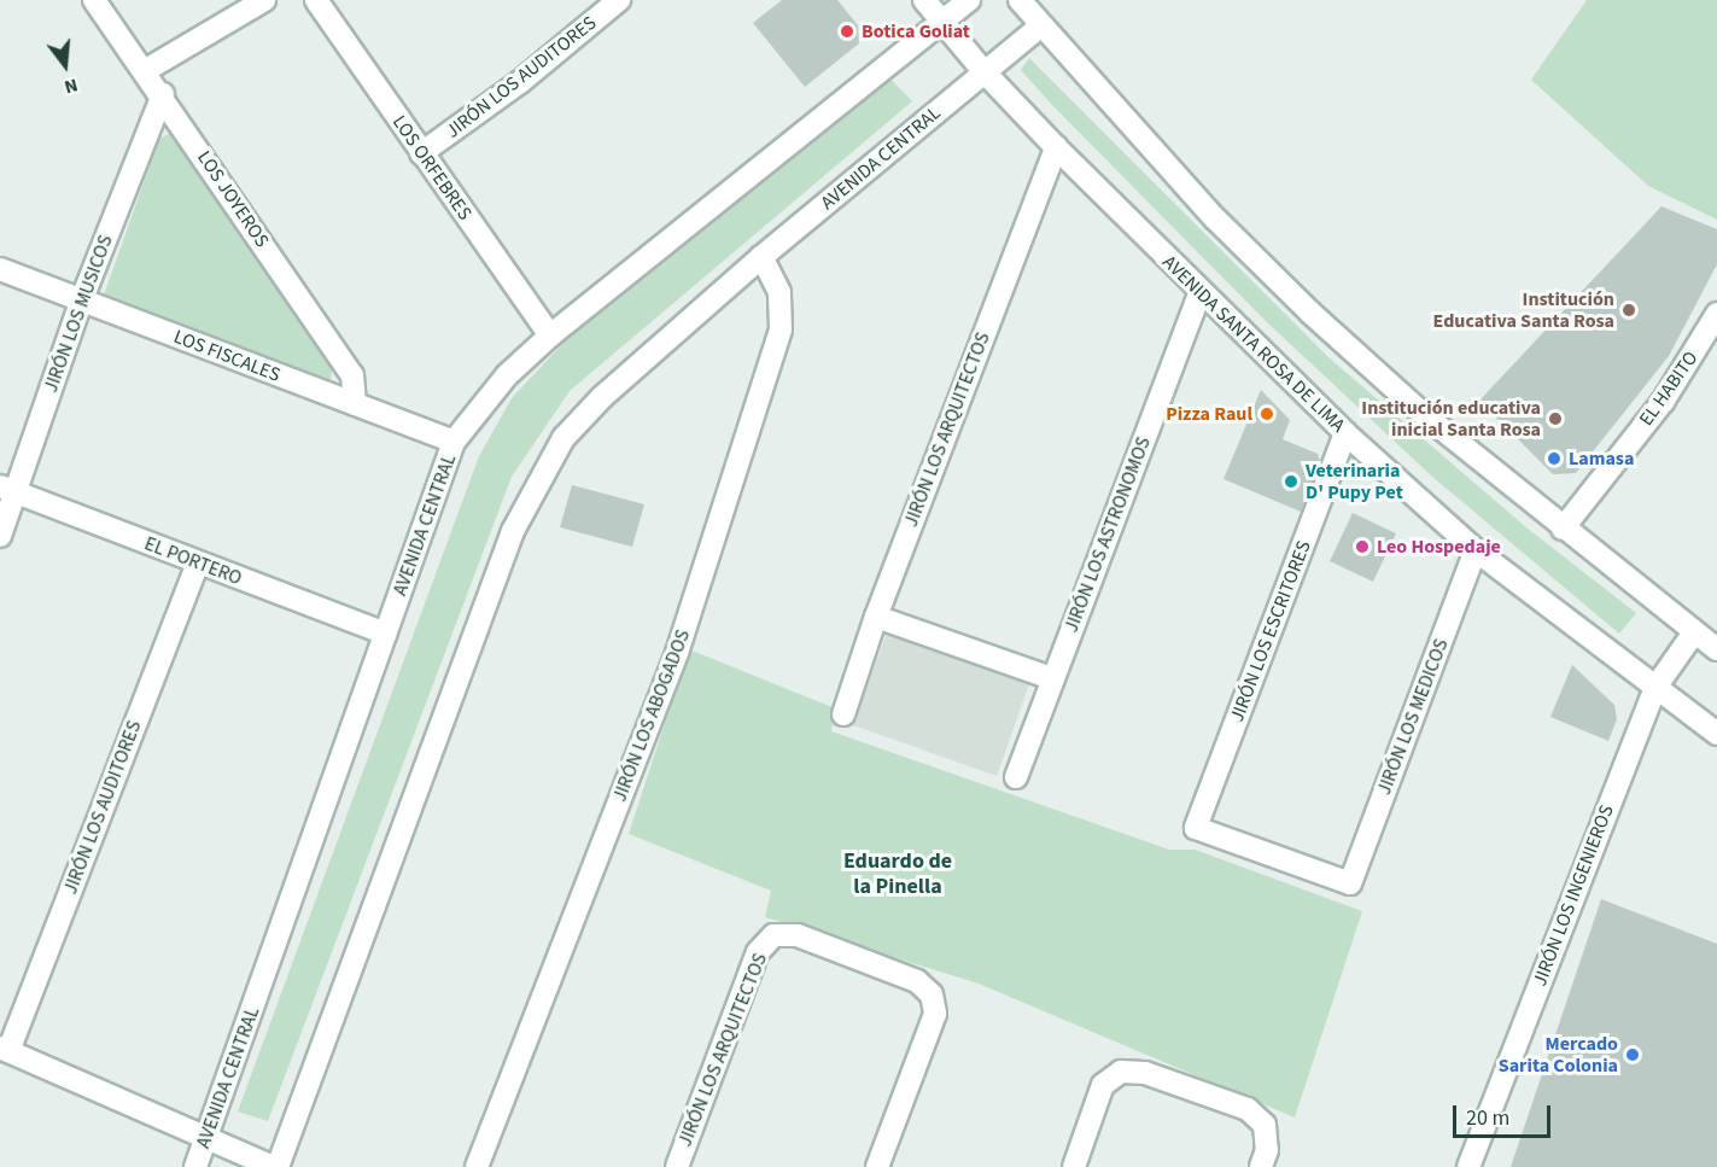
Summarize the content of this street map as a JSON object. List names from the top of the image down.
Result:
{
  "streets": {
    "street": [
      "JIRÓN LOS AUDITORES",
      "AVENIDA CENTRAL",
      "LOS ORFEBRES",
      "LOS JOYEROS",
      "JIRÓN LOS MUSICOS",
      "AVENIDA SANTA ROSA DE LIMA",
      "LOS FISCALES",
      "EL HABITO",
      "JIRÓN LOS ARQUITECTOS",
      "JIRÓN LOS ASTRONOMOS",
      "EL PORTERO",
      "JIRÓN LOS ESCRITORES",
      "JIRÓN LOS ABOGADOS",
      "JIRÓN LOS MEDICOS",
      "JIRÓN LOS INGENIEROS"
    ]
  },
  "crossings": [
    ["JIRÓN LOS AUDITORES", "LOS ORFEBRES"],
    ["JIRÓN LOS AUDITORES", "EL PORTERO"],
    ["AVENIDA CENTRAL", "LOS ORFEBRES"],
    ["AVENIDA CENTRAL", "AVENIDA SANTA ROSA DE LIMA"],
    ["AVENIDA CENTRAL", "LOS FISCALES"],
    ["AVENIDA CENTRAL", "EL PORTERO"],
    ["AVENIDA CENTRAL", "JIRÓN LOS ABOGADOS"],
    ["LOS JOYEROS", "JIRÓN LOS MUSICOS"],
    ["LOS JOYEROS", "LOS FISCALES"],
    ["JIRÓN LOS MUSICOS", "LOS FISCALES"],
    ["JIRÓN LOS MUSICOS", "EL PORTERO"],
    ["AVENIDA SANTA ROSA DE LIMA", "JIRÓN LOS ARQUITECTOS"],
    ["AVENIDA SANTA ROSA DE LIMA", "JIRÓN LOS ASTRONOMOS"],
    ["AVENIDA SANTA ROSA DE LIMA", "JIRÓN LOS ESCRITORES"],
    ["AVENIDA SANTA ROSA DE LIMA", "JIRÓN LOS MEDICOS"],
    ["AVENIDA SANTA ROSA DE LIMA", "JIRÓN LOS INGENIEROS"],
    ["JIRÓN LOS ESCRITORES", "JIRÓN LOS MEDICOS"]
  ],
  "districts": ["Eduardo de la Pinella"],
  "places": [
    "Botica Goliat",
    "Institución Educativa Santa Rosa",
    "Pizza Raul",
    "Institución educativa inicial Santa Rosa",
    "Lamasa",
    "Veterinaria D' Pupy Pet",
    "Leo Hospedaje",
    "Mercado Sarita Colonia"
  ],
  "scale_bar": "20 m",
  "north": "bottom"
}
